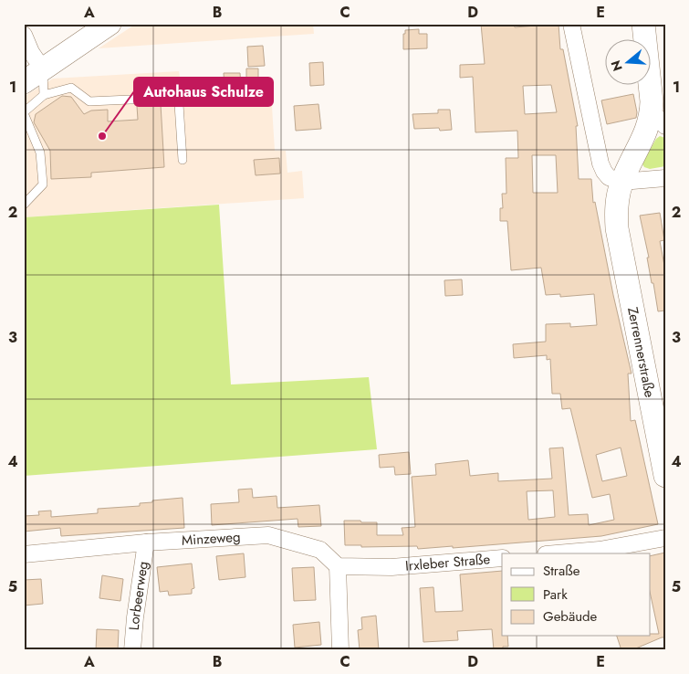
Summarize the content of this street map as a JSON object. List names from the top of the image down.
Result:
{
  "streets": {
    "main road": ["Zerrennerstraße"],
    "street": ["Minzeweg", "Irxleber Straße", "Lorbeerweg"]
  },
  "crossings": [
    ["Minzeweg", "Irxleber Straße"],
    ["Minzeweg", "Lorbeerweg"]
  ],
  "places": ["Autohaus Schulze"],
  "legend": ["Straße", "Park", "Gebäude"],
  "north": "left",
  "grid": {
    "columns": [
      "A",
      "B",
      "C",
      "D",
      "E"
    ],
    "rows": [
      "1",
      "2",
      "3",
      "4",
      "5"
    ]
  }
}
